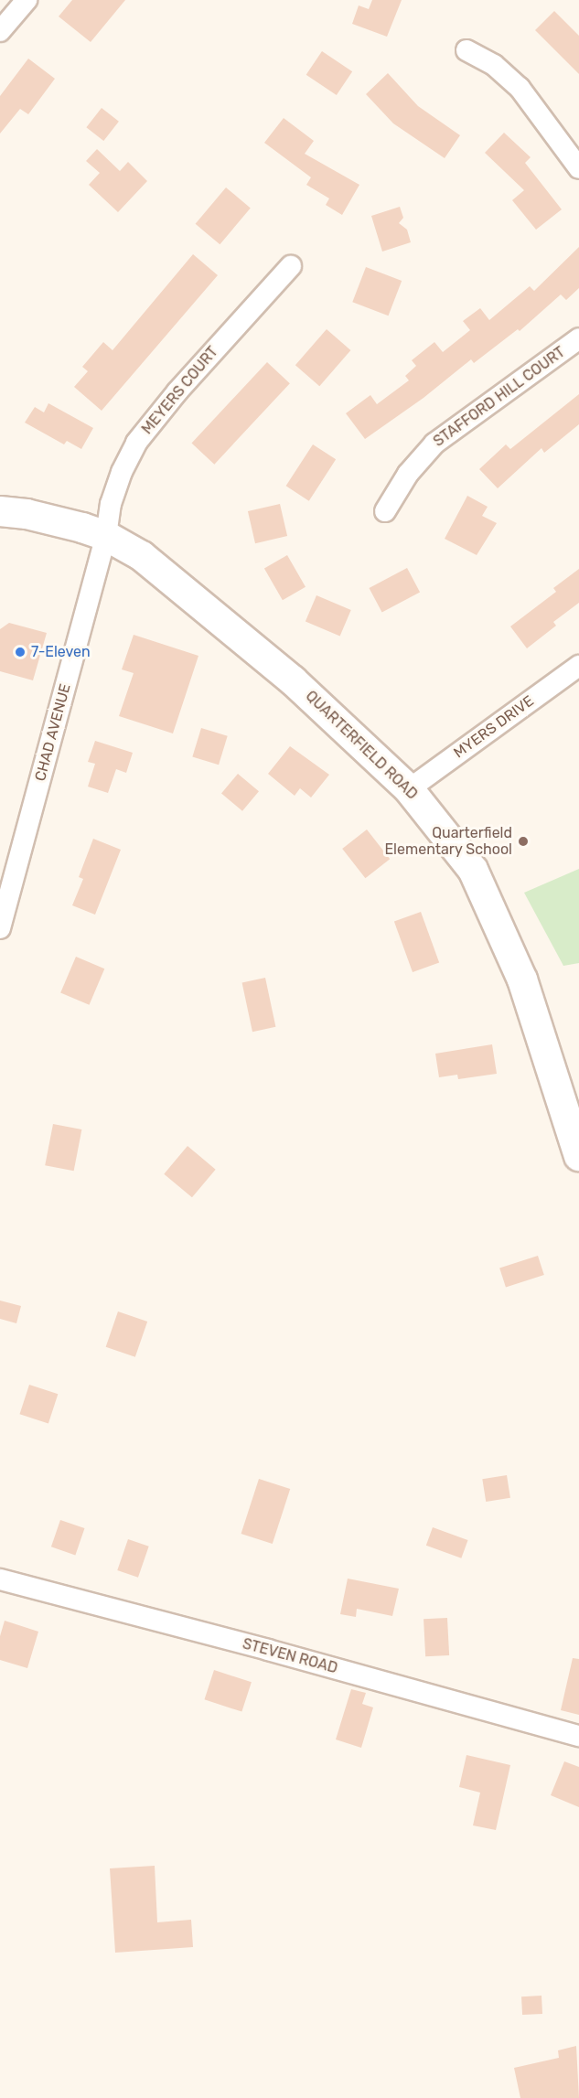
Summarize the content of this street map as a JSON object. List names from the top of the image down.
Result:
{
  "streets": {
    "street": [
      "MEYERS COURT",
      "STAFFORD HILL COURT",
      "MYERS DRIVE",
      "CHAD AVENUE",
      "QUARTERFIELD ROAD",
      "STEVEN ROAD"
    ]
  },
  "crossings": [
    ["MEYERS COURT", "CHAD AVENUE"],
    ["MEYERS COURT", "QUARTERFIELD ROAD"],
    ["MYERS DRIVE", "QUARTERFIELD ROAD"],
    ["CHAD AVENUE", "QUARTERFIELD ROAD"]
  ],
  "places": ["7-Eleven", "Quarterfield Elementary School"]
}
